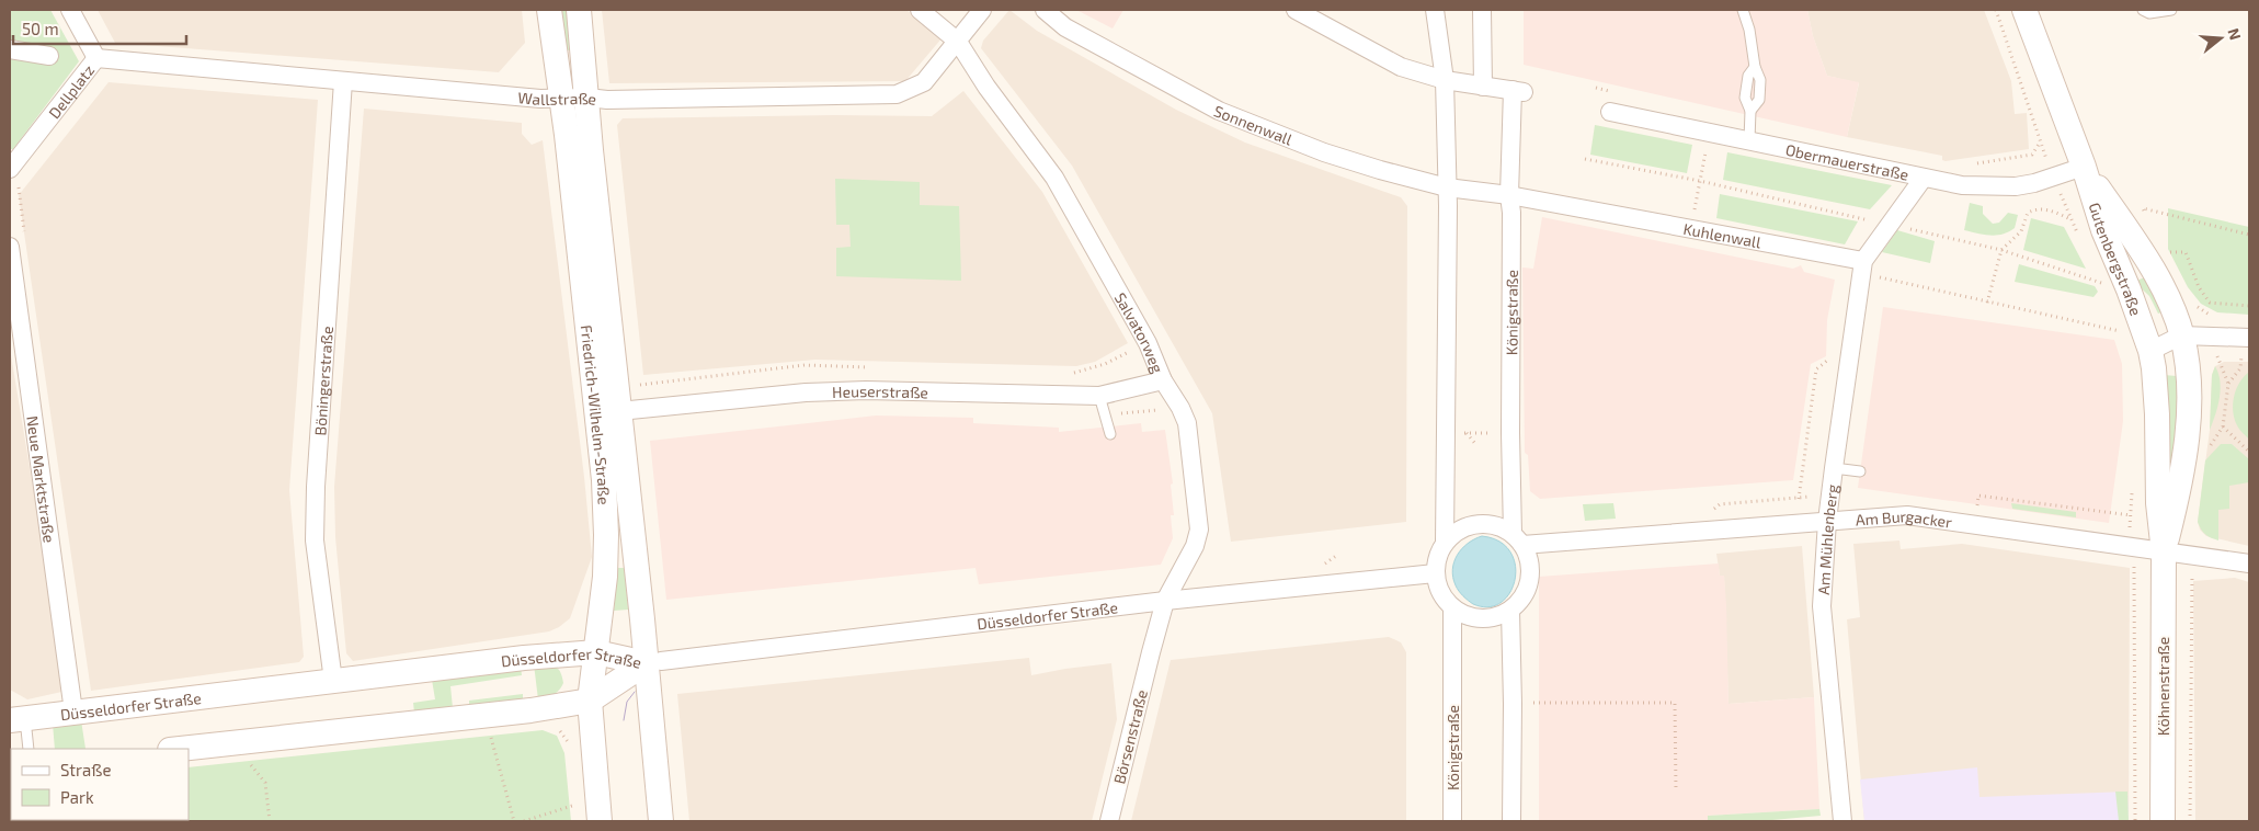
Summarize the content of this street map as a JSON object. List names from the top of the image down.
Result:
{
  "streets": {
    "main road": [
      "Gutenbergstraße",
      "Friedrich-Wilhelm-Straße",
      "Düsseldorfer Straße",
      "Köhnenstraße"
    ],
    "street": [
      "Dellplatz",
      "Wallstraße",
      "Sonnenwall",
      "Obermauerstraße",
      "Kuhlenwall",
      "Königstraße",
      "Salvatorweg",
      "Böningerstraße",
      "Heuserstraße",
      "Neue Marktstraße",
      "Am Burgacker",
      "Am Mühlenberg",
      "Börsenstraße"
    ]
  },
  "crossings": [
    ["Dellplatz", "Wallstraße"],
    ["Wallstraße", "Salvatorweg"],
    ["Wallstraße", "Böningerstraße"],
    ["Wallstraße", "Friedrich-Wilhelm-Straße"],
    ["Sonnenwall", "Kuhlenwall"],
    ["Obermauerstraße", "Gutenbergstraße"],
    ["Kuhlenwall", "Königstraße"],
    ["Kuhlenwall", "Am Mühlenberg"],
    ["Gutenbergstraße", "Köhnenstraße"],
    ["Königstraße", "Am Burgacker"],
    ["Königstraße", "Düsseldorfer Straße"],
    ["Salvatorweg", "Heuserstraße"],
    ["Salvatorweg", "Düsseldorfer Straße"],
    ["Salvatorweg", "Börsenstraße"],
    ["Böningerstraße", "Düsseldorfer Straße"],
    ["Heuserstraße", "Friedrich-Wilhelm-Straße"],
    ["Friedrich-Wilhelm-Straße", "Düsseldorfer Straße"],
    ["Neue Marktstraße", "Düsseldorfer Straße"],
    ["Am Burgacker", "Am Mühlenberg"],
    ["Am Burgacker", "Düsseldorfer Straße"],
    ["Am Burgacker", "Köhnenstraße"]
  ],
  "legend": ["Straße", "Park"],
  "scale_bar": "50 m",
  "north": "right"
}
